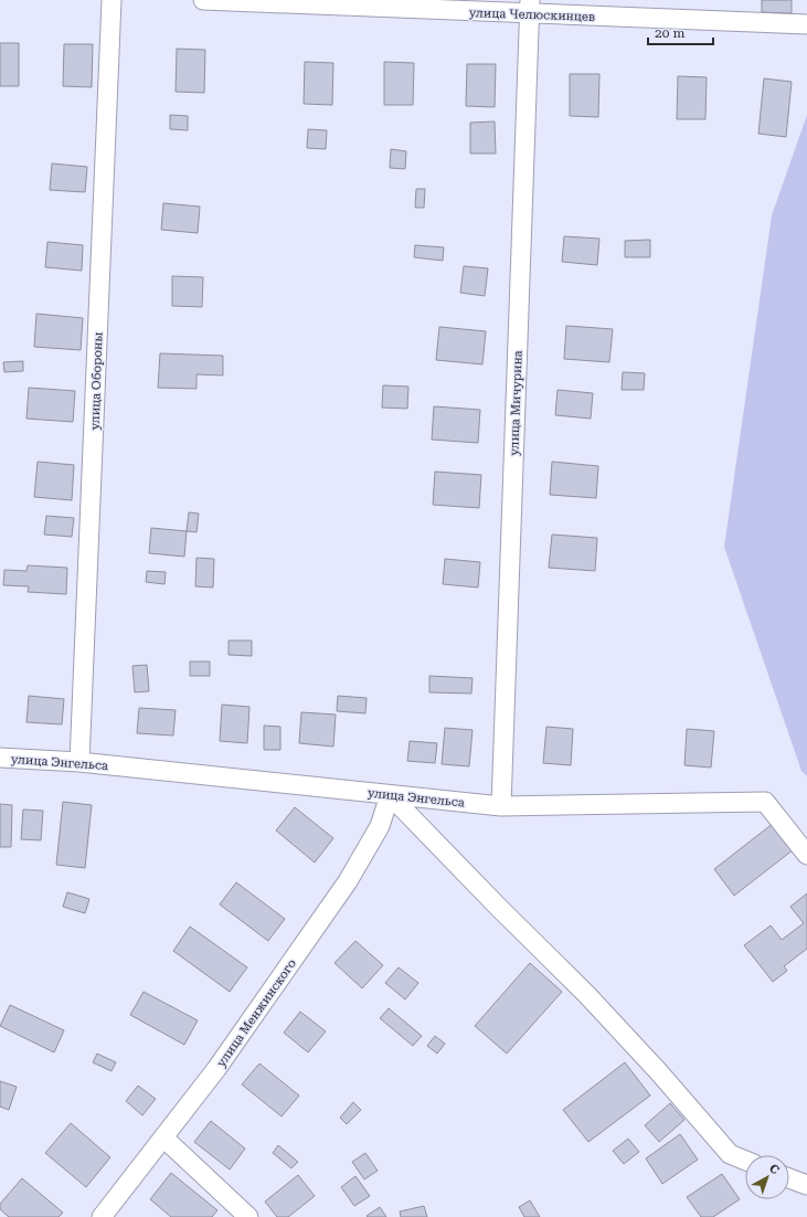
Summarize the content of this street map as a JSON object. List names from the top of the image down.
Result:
{
  "streets": {
    "street": [
      "улица Челюскинцев",
      "улица Обороны",
      "улица Мичурина",
      "улица Энгельса",
      "улица Менжинского"
    ]
  },
  "crossings": [
    ["улица Челюскинцев", "улица Мичурина"],
    ["улица Обороны", "улица Энгельса"],
    ["улица Мичурина", "улица Энгельса"],
    ["улица Энгельса", "улица Менжинского"]
  ],
  "scale_bar": "20 m",
  "north": "top right"
}
